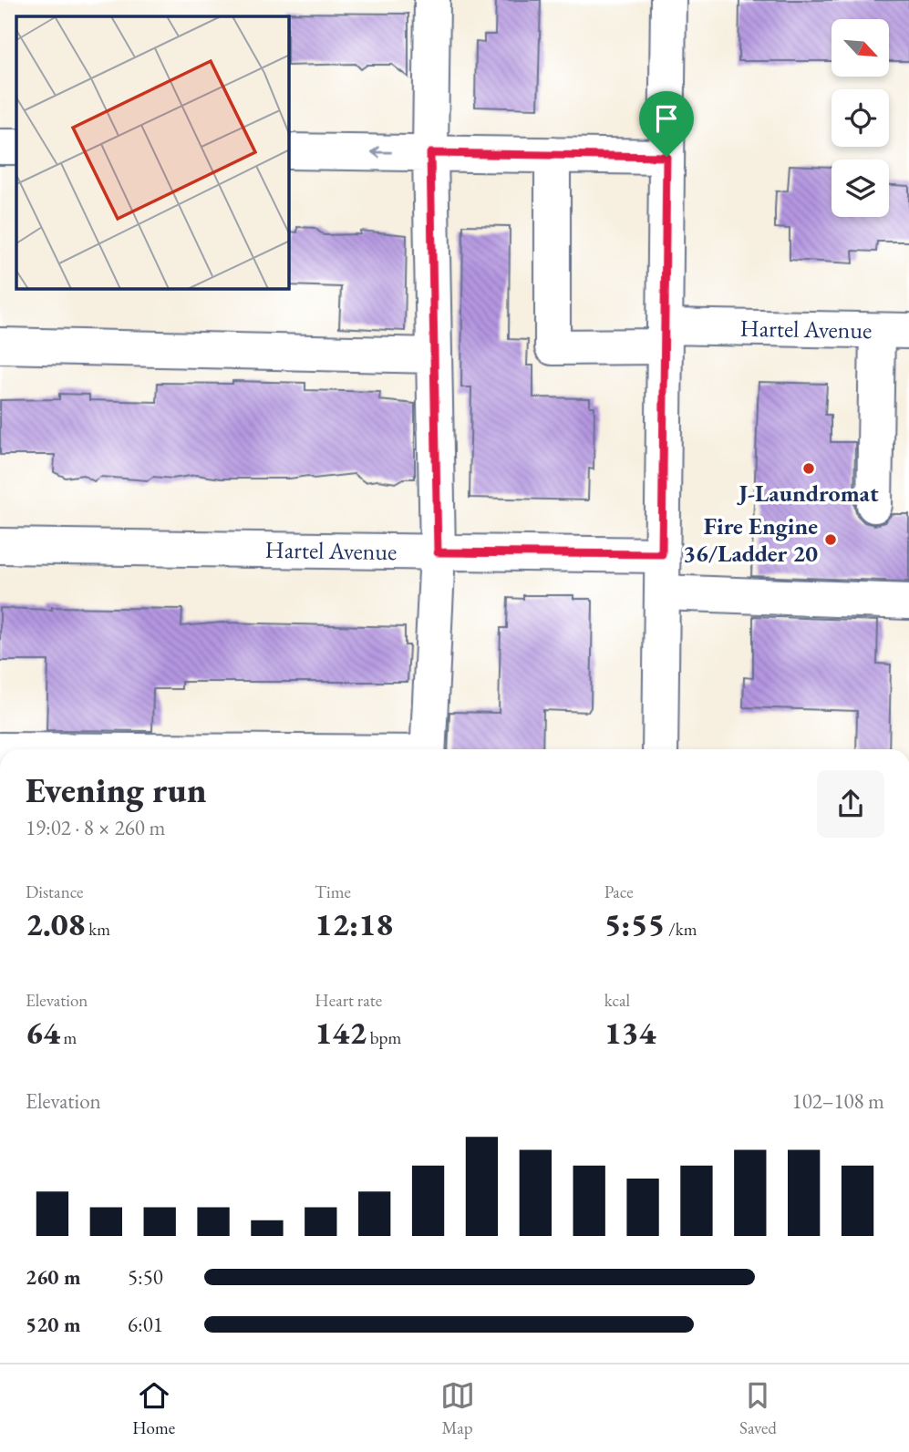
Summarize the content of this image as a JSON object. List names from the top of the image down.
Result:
{
  "streets": {
    "street": ["Hartel Avenue"]
  },
  "places": ["J-Laundromat", "Fire Engine 36/Ladder 20"],
  "north": "bottom right",
  "page": {
    "heading": ["Evening run", "19:02 · 8 × 260 m"],
    "stats": [
      ["Distance", "2.08 km"],
      ["Time", "12:18"],
      ["Pace", "5:55 /km"],
      ["Elevation", "64 m"],
      ["Heart rate", "142 bpm"],
      ["kcal", "134"]
    ],
    "chart": ["Elevation", "102–108 m"],
    "list": [
      {
        "name": "260 m",
        "note": "5:50"
      },
      {
        "name": "520 m",
        "note": "6:01"
      }
    ],
    "tabs": ["Home", "Map", "Saved"]
  }
}
